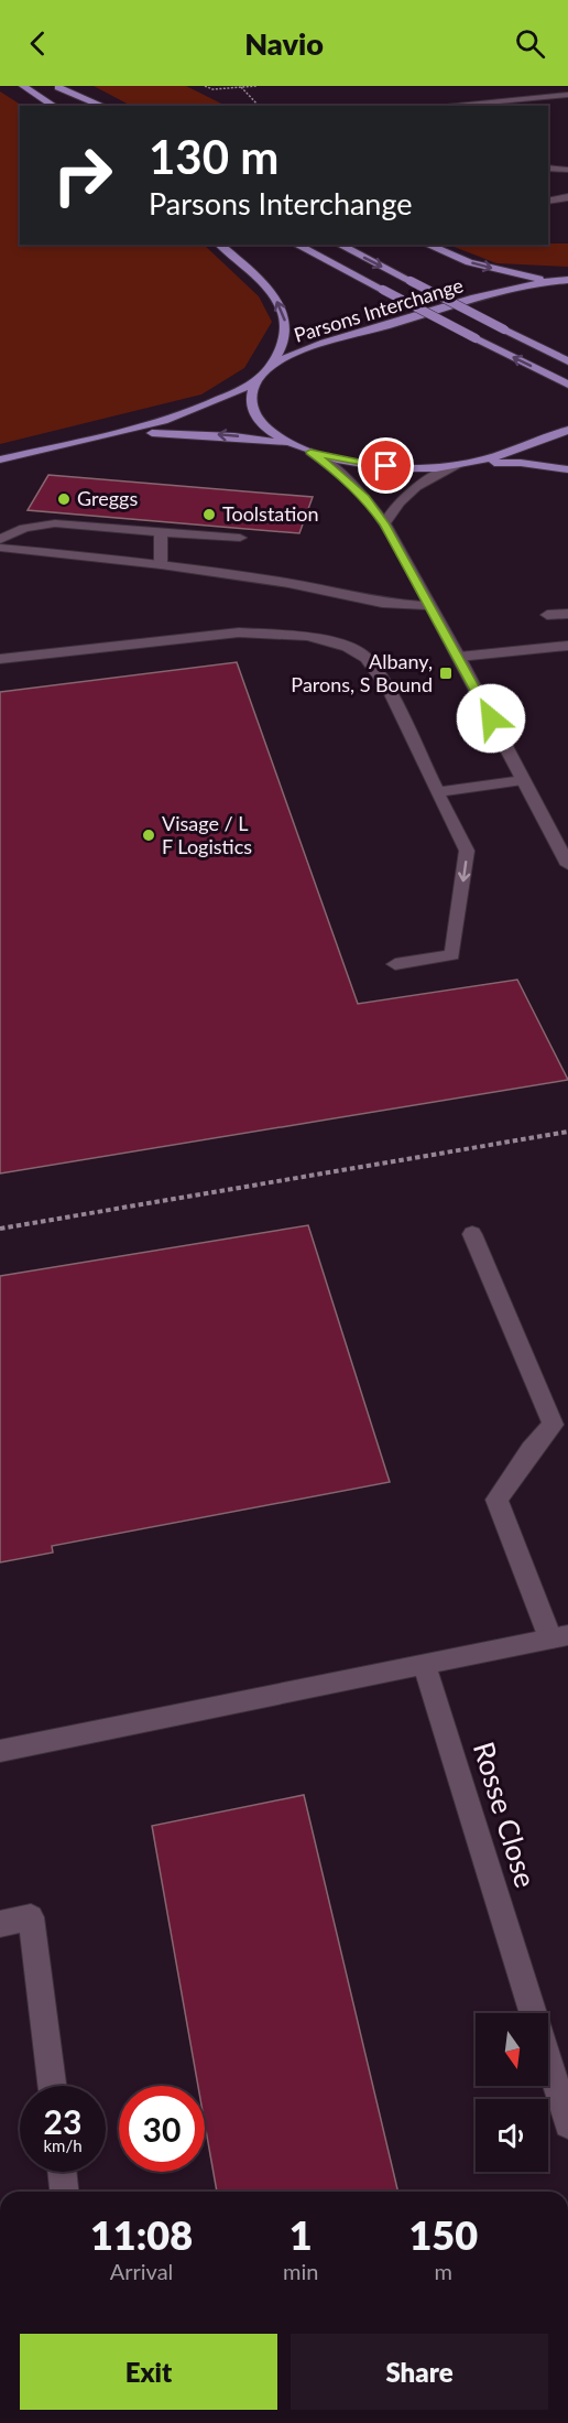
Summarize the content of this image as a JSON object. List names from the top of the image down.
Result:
{
  "streets": {
    "main road": ["Parsons Interchange"],
    "street": ["Rosse Close"]
  },
  "places": {
    "other": ["Greggs", "Toolstation", "Visage / L F Logistics"],
    "transit": ["Albany, Parons, S Bound"]
  },
  "north": "bottom",
  "page": {
    "header": "Navio",
    "turn": ["130 m", "Parsons Interchange"],
    "speed": "23 km/h",
    "limit": "30",
    "eta": [
      "11:08",
      "Arrival",
      "1",
      "min",
      "150",
      "m"
    ],
    "buttons": ["Exit", "Share"]
  }
}
